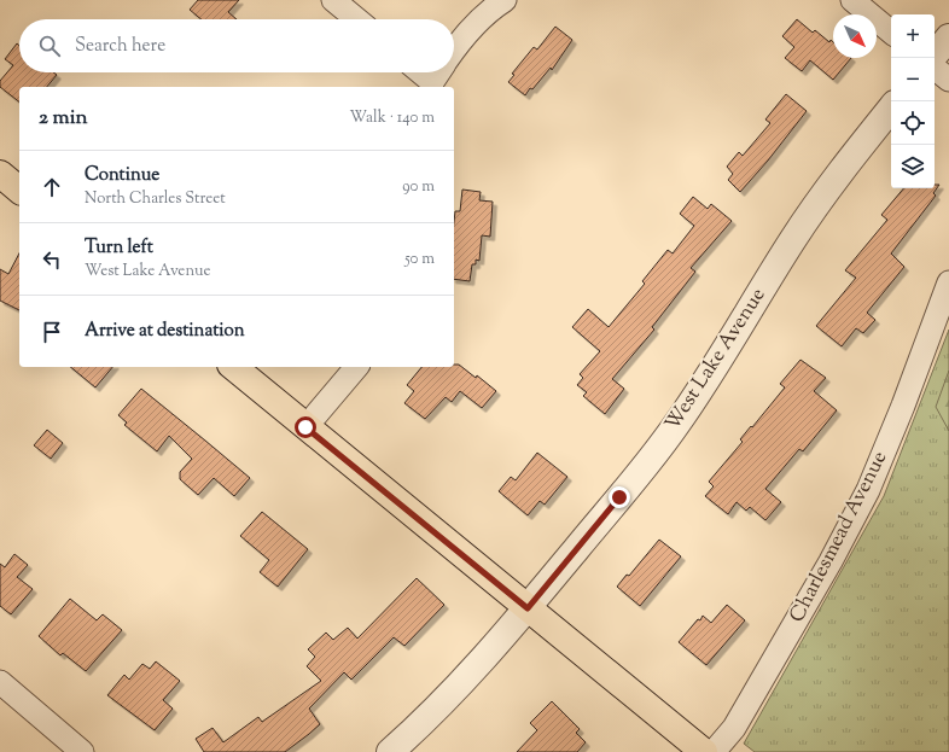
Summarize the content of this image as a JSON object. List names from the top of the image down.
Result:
{
  "streets": {
    "street": ["West Lake Avenue", "Charlesmead Avenue"]
  },
  "north": "bottom right",
  "page": {
    "map_buttons": ["+", "−"],
    "search": "Search here",
    "heading": ["2 min", "Walk · 140 m"],
    "list": [
      ["Continue", "North Charles Street", "90 m"],
      ["Turn left", "West Lake Avenue", "50 m"],
      "Arrive at destination"
    ]
  }
}
